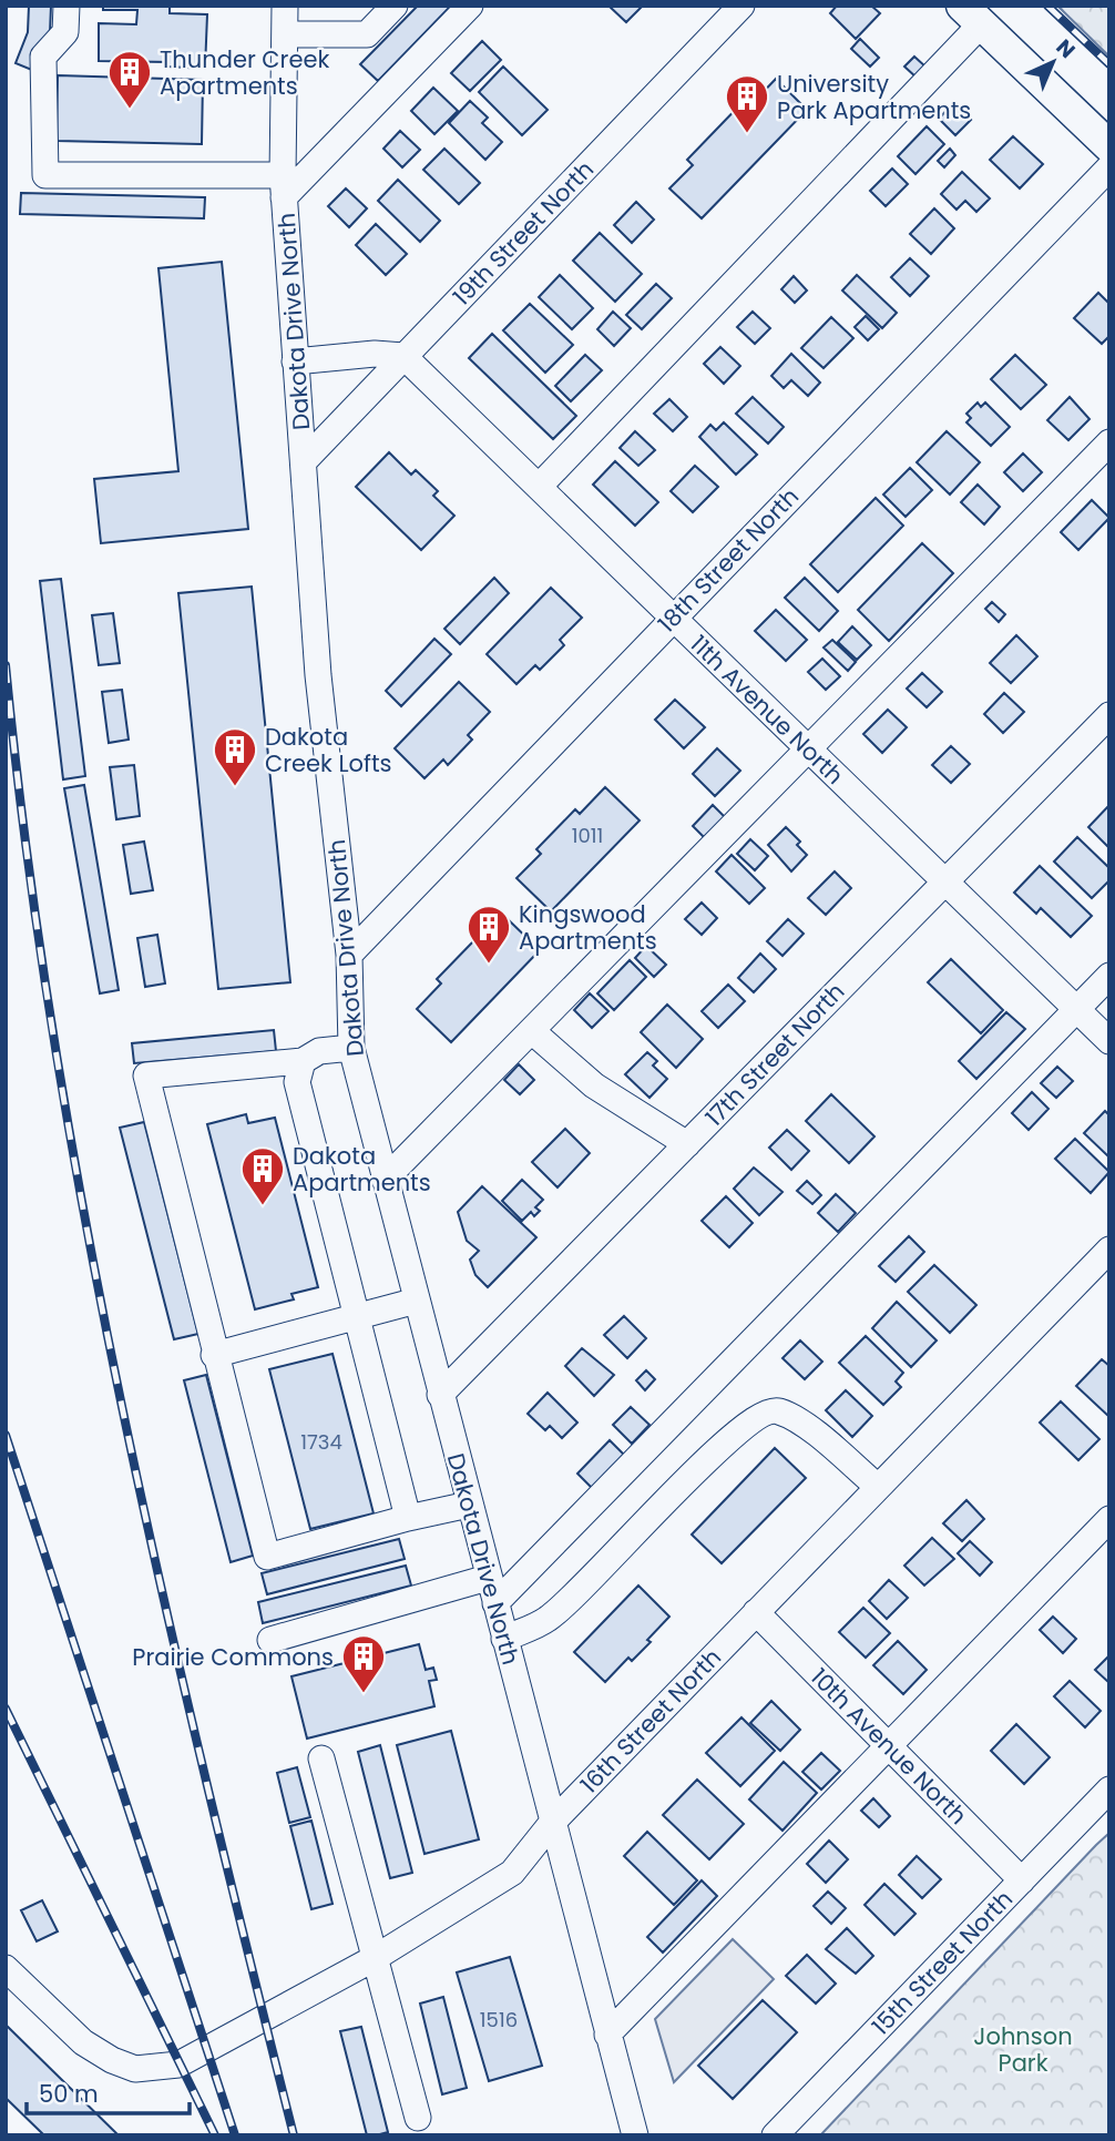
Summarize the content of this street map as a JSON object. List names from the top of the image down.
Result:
{
  "streets": {
    "street": [
      "19th Street North",
      "Dakota Drive North",
      "18th Street North",
      "11th Avenue North",
      "17th Street North",
      "16th Street North",
      "10th Avenue North",
      "15th Street North"
    ]
  },
  "crossings": [
    ["19th Street North", "Dakota Drive North"],
    ["19th Street North", "11th Avenue North"],
    ["Dakota Drive North", "18th Street North"],
    ["Dakota Drive North", "17th Street North"],
    ["Dakota Drive North", "16th Street North"],
    ["18th Street North", "11th Avenue North"],
    ["11th Avenue North", "17th Street North"],
    ["16th Street North", "10th Avenue North"],
    ["10th Avenue North", "15th Street North"]
  ],
  "parks": ["Johnson Park"],
  "places": {
    "building": [
      "Thunder Creek Apartments",
      "University Park Apartments",
      "Dakota Creek Lofts",
      "Kingswood Apartments",
      "Dakota Apartments",
      "Prairie Commons"
    ]
  },
  "house_numbers": ["1011", "1734", "1516"],
  "scale_bar": "50 m",
  "north": "top right"
}
